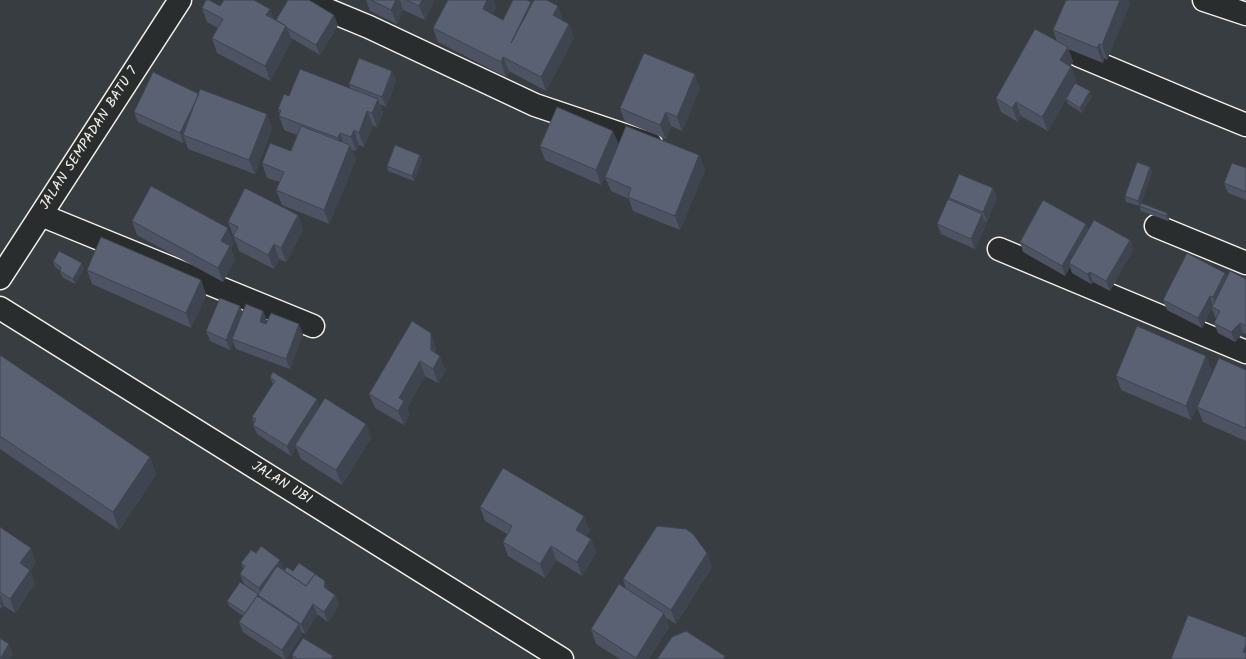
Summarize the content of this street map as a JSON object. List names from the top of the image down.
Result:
{
  "streets": {
    "street": ["JALAN SEMPADAN BATU 7", "JALAN UBI"]
  }
}
